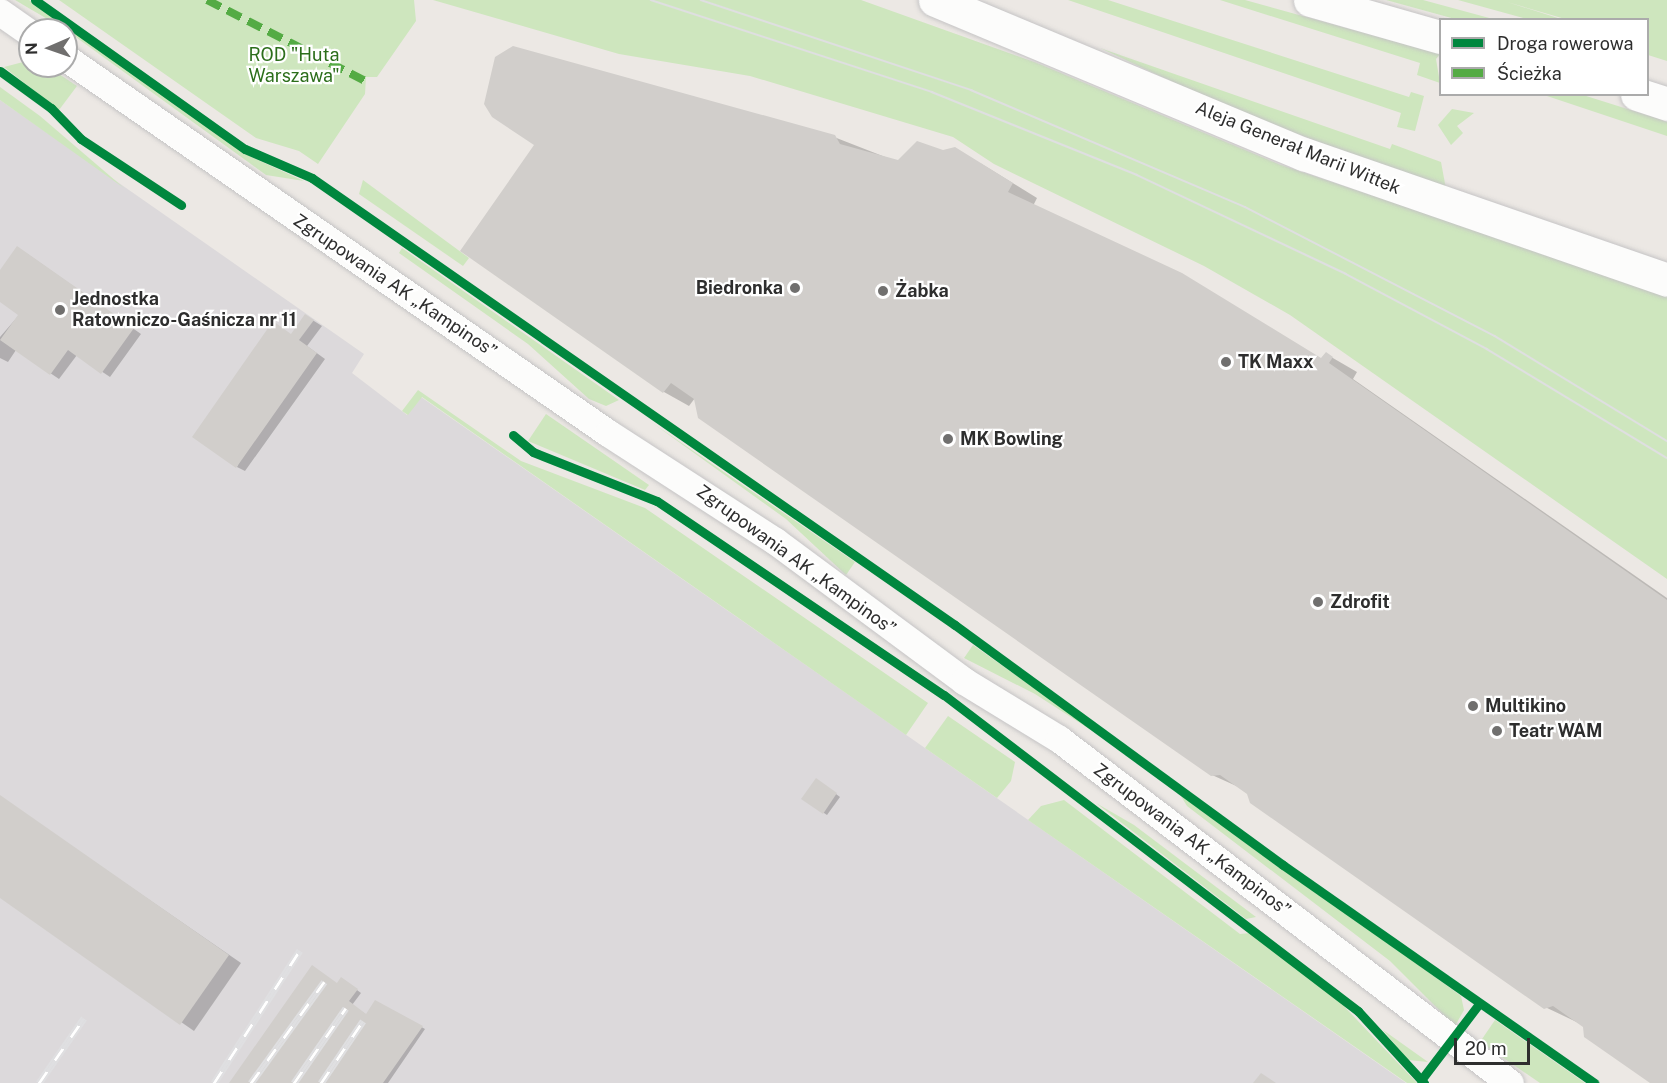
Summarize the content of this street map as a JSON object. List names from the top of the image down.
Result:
{
  "streets": {
    "main road": ["Aleja Generał Marii Wittek"],
    "street": ["Zgrupowania AK „Kampinos”"]
  },
  "parks": ["ROD \"Huta Warszawa\""],
  "places": [
    "Biedronka",
    "Żabka",
    "Jednostka Ratowniczo-Gaśnicza nr 11",
    "TK Maxx",
    "MK Bowling",
    "Zdrofit",
    "Multikino",
    "Teatr WAM"
  ],
  "legend": ["Droga rowerowa", "Ścieżka"],
  "scale_bar": "20 m",
  "north": "left"
}
